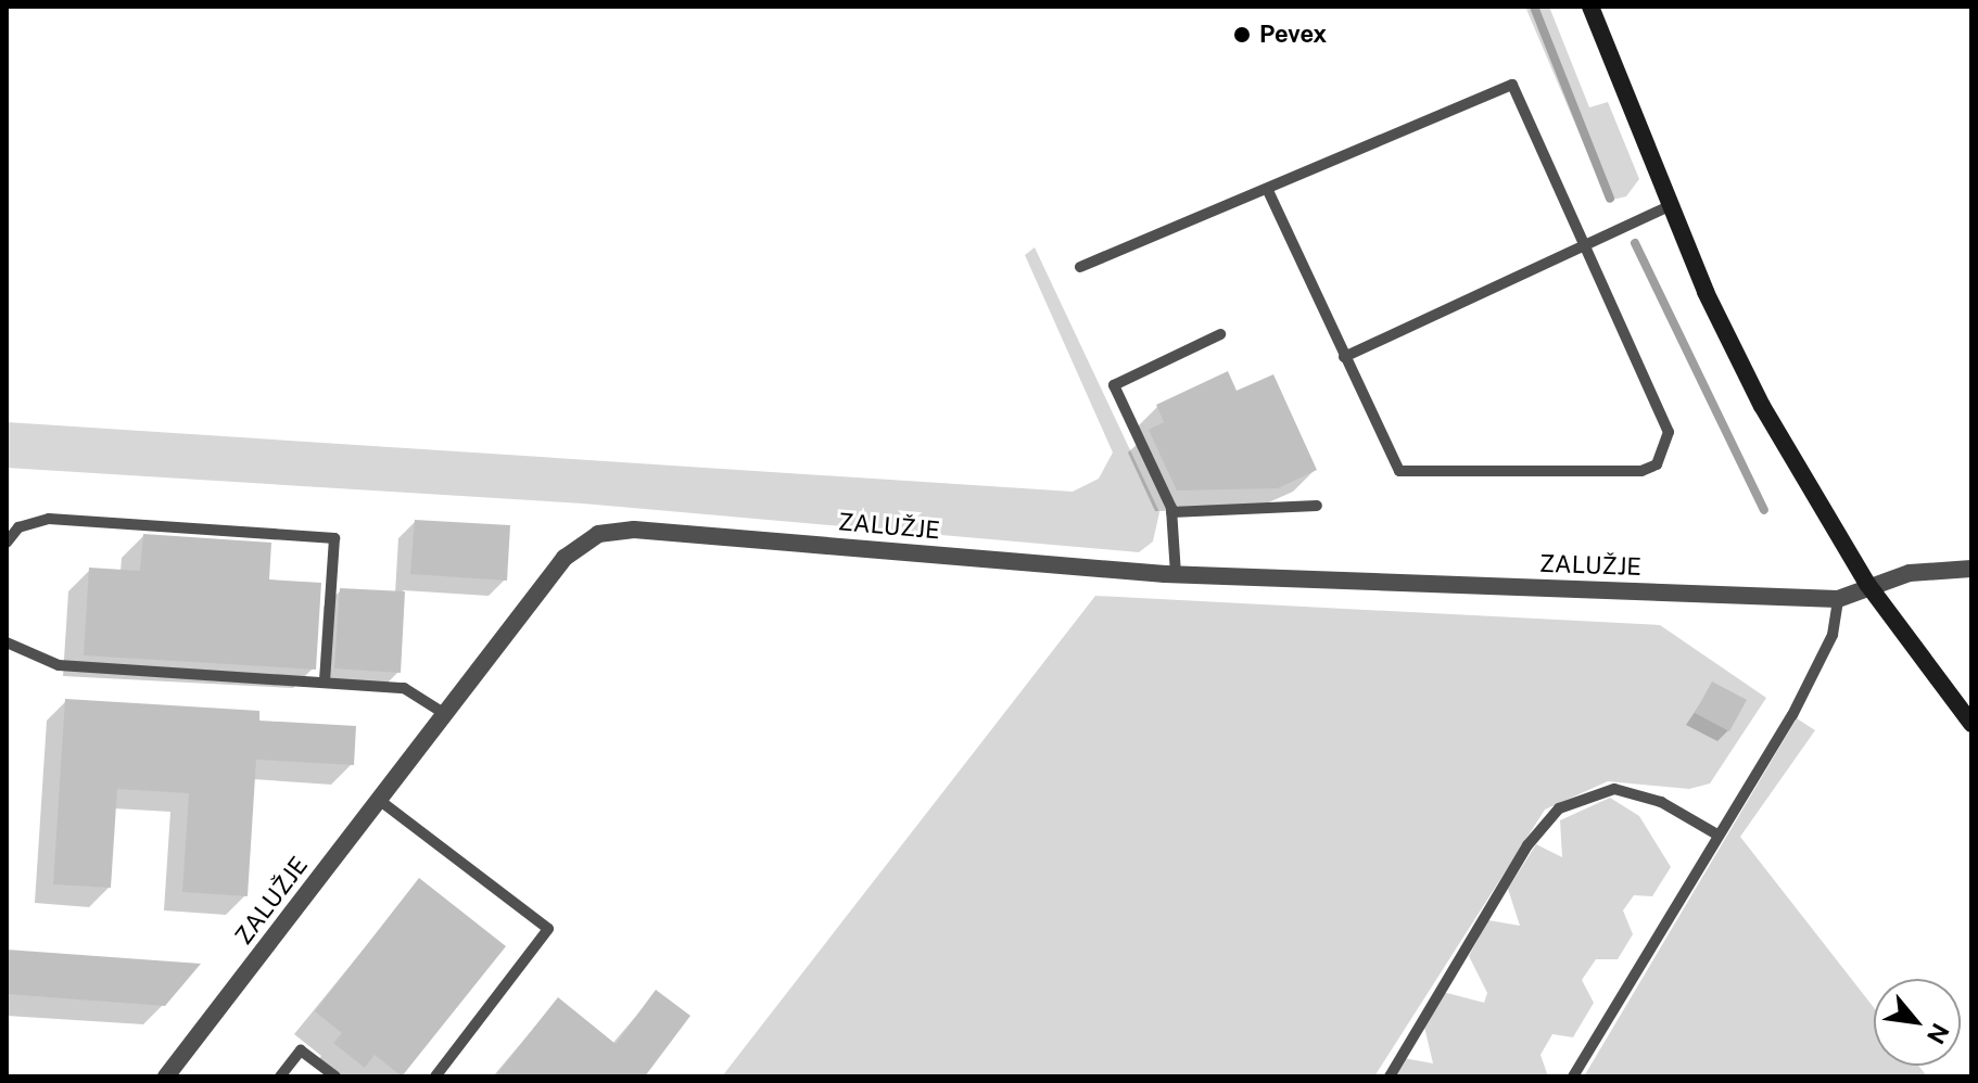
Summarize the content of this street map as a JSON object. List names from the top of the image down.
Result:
{
  "streets": {
    "street": ["ZALUŽJE"]
  },
  "places": ["Pevex"],
  "north": "bottom right"
}
